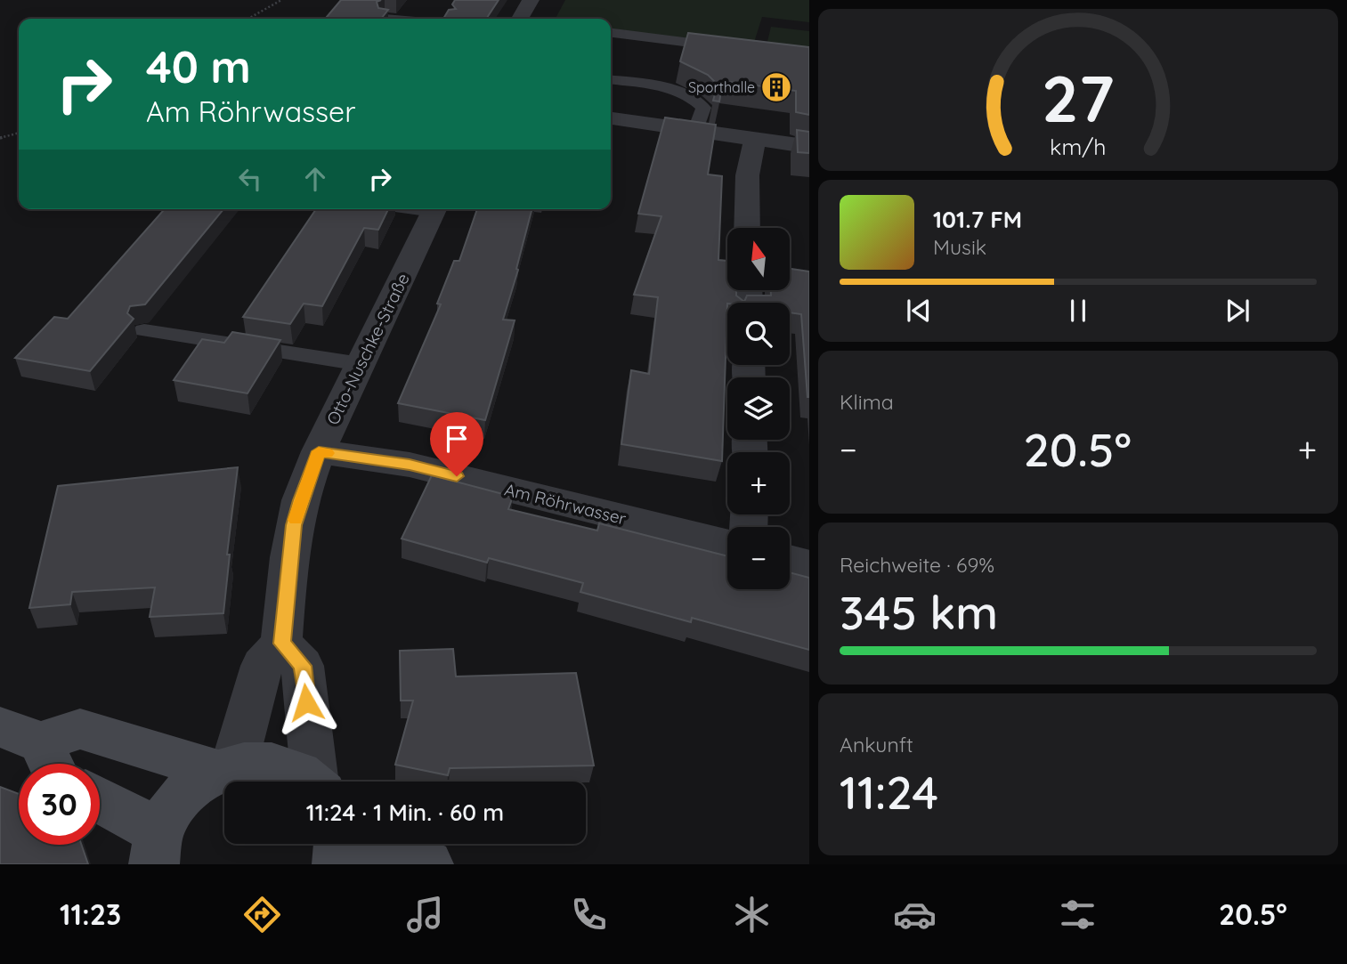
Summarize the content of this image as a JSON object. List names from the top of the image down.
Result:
{
  "streets": {
    "street": ["Otto-Nuschke-Straße", "Am Röhrwasser"]
  },
  "crossings": [
    ["Otto-Nuschke-Straße", "Am Röhrwasser"]
  ],
  "places": {
    "building": ["Sporthalle"]
  },
  "north": "top",
  "page": {
    "turn": ["40 m", "Am Röhrwasser"],
    "song": ["101.7 FM", "Musik"],
    "map_buttons": ["+", "−"],
    "tile": [
      "Klima",
      ["Reichweite · 69%", "345 km"],
      ["Ankunft", "11:24"]
    ],
    "heat": ["−", "20.5°", "+"],
    "limit": "30",
    "trip": "11:24 · 1 Min. · 60 m",
    "tabs": ["11:23", "20.5°"],
    "gauge": ["27", "km/h"]
  }
}
